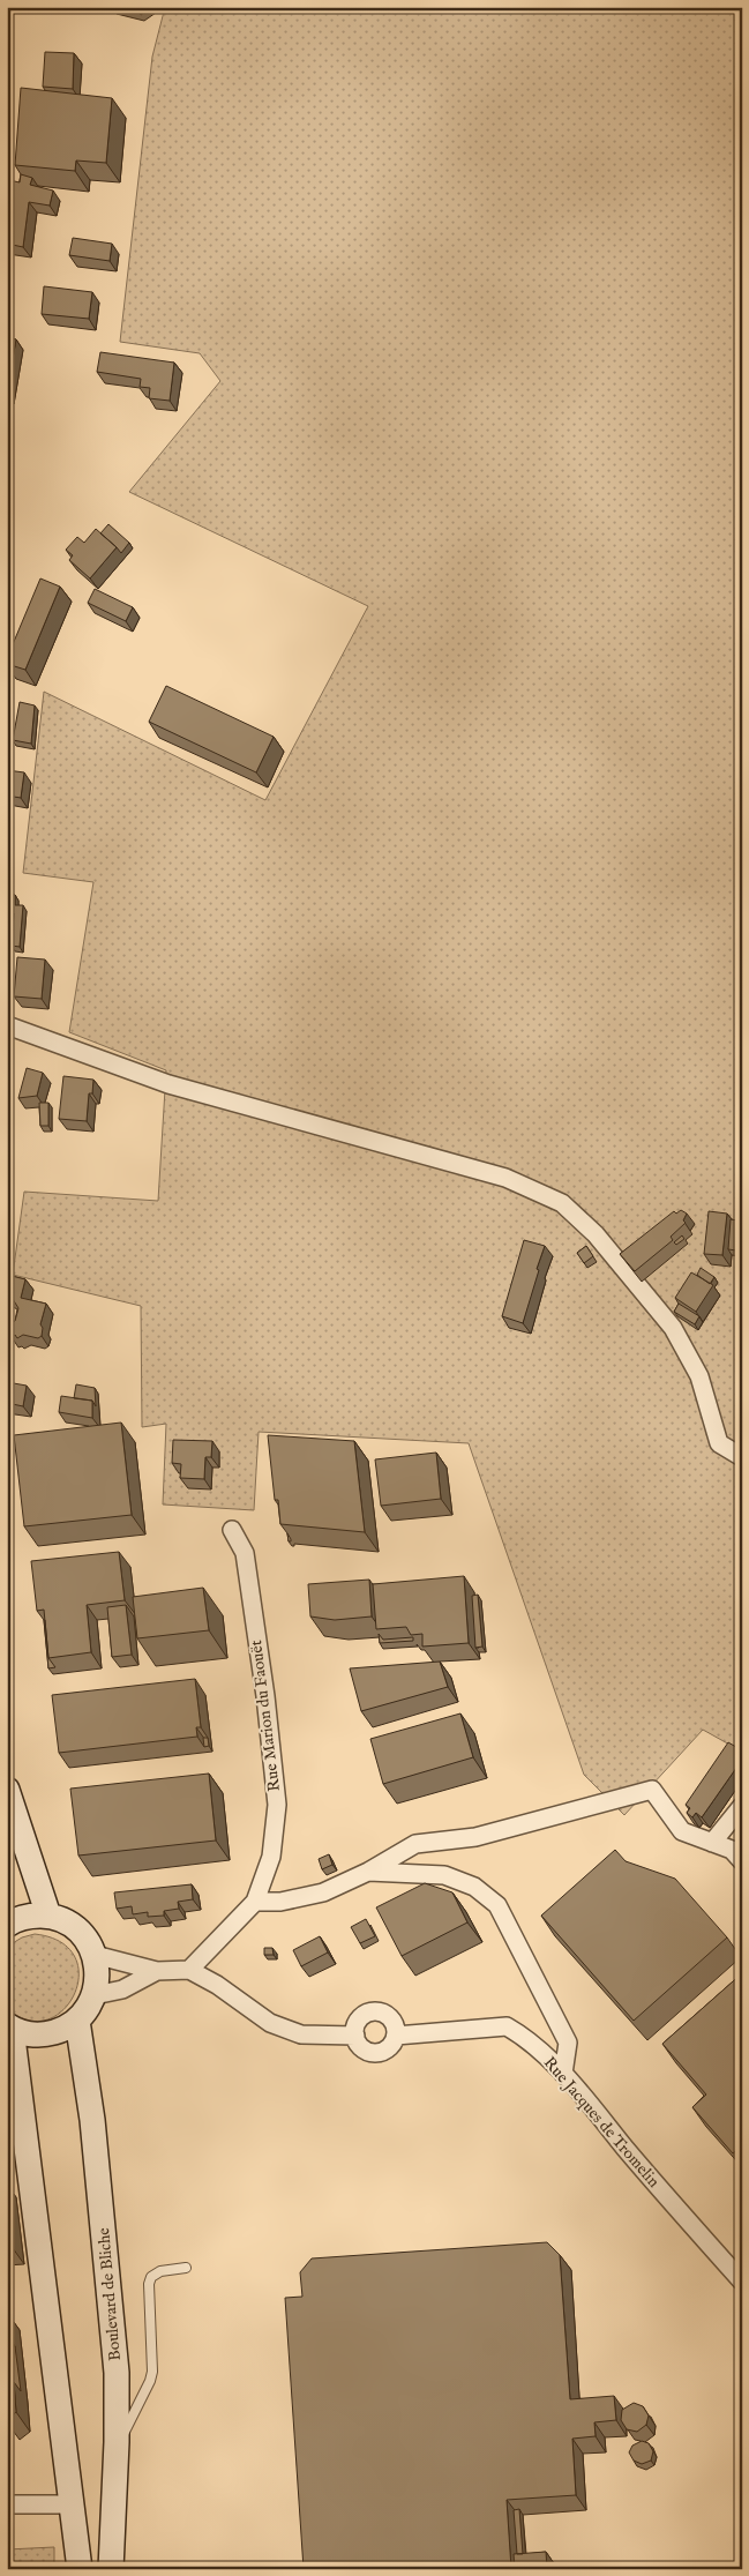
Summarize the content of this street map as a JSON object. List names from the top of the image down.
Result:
{
  "streets": {
    "main road": ["Boulevard de Bliche"],
    "street": ["Rue Marion du Faouët", "Rue Jacques de Tromelin"]
  }
}
